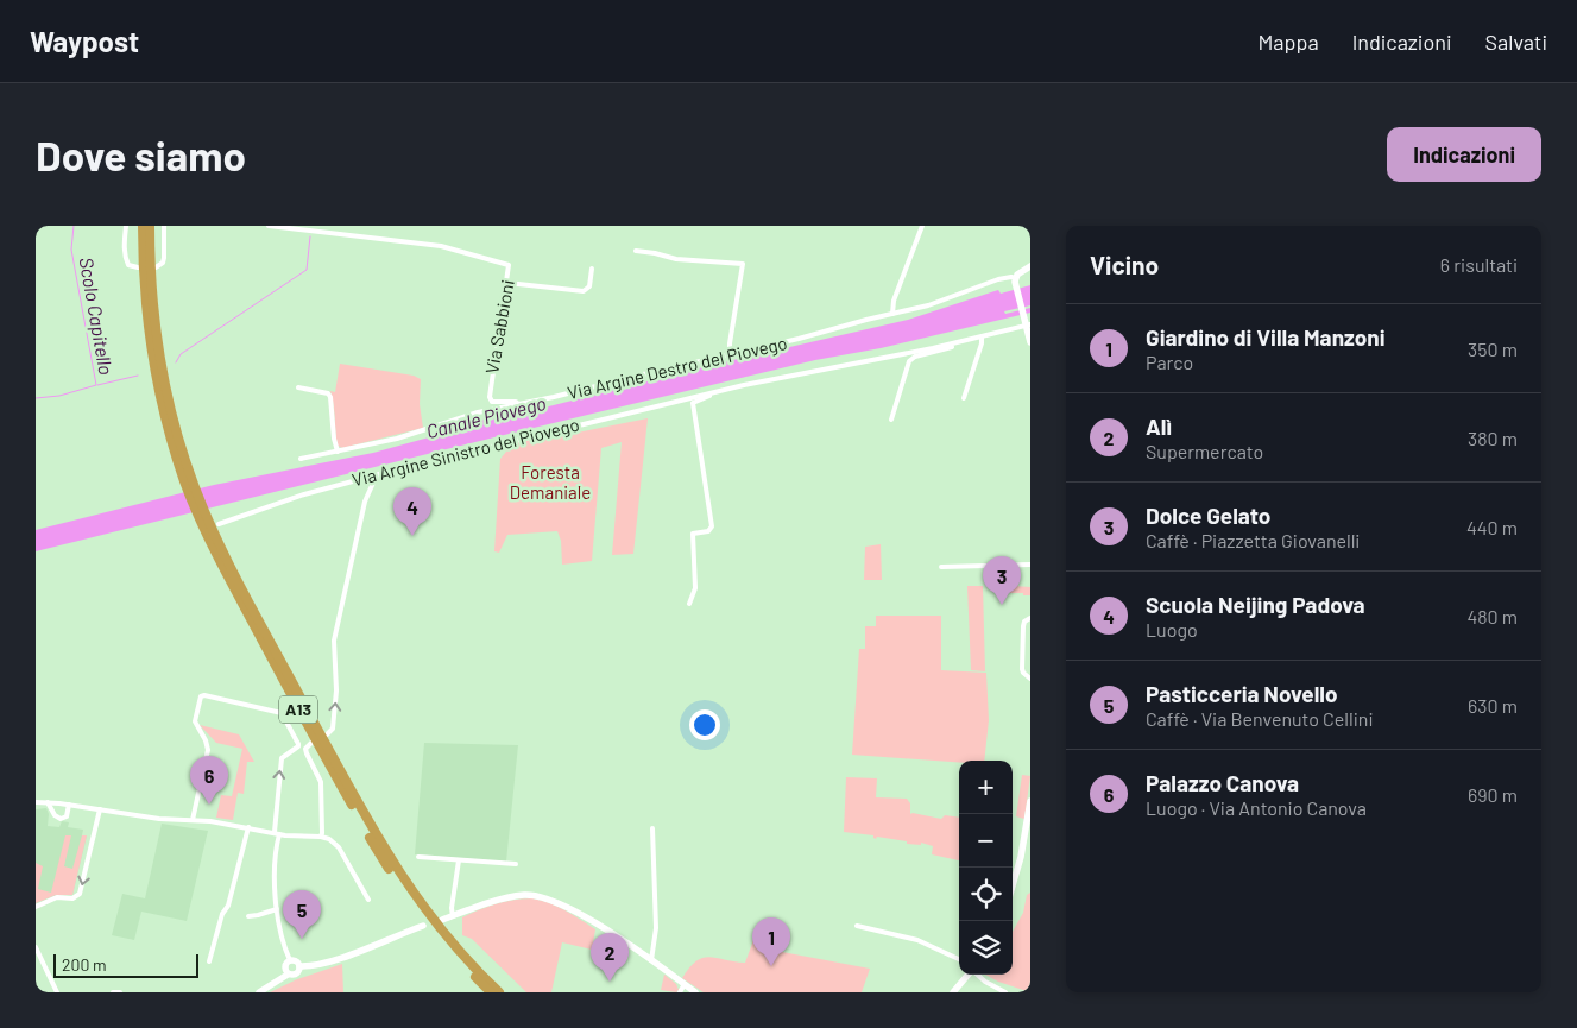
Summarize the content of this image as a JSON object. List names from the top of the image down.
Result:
{
  "streets": {
    "highway": ["A13"],
    "street": ["Via Sabbioni", "Via Argine Destro del Piovego", "Via Argine Sinistro del Piovego"]
  },
  "crossings": [
    ["Via Sabbioni", "Via Argine Destro del Piovego"]
  ],
  "water": ["Scolo Capitello", "Canale Piovego"],
  "parks": ["Foresta Demaniale"],
  "scale_bar": "200 m",
  "page": {
    "header": "Waypost",
    "nav": ["Mappa", "Indicazioni", "Salvati"],
    "buttons": "Indicazioni",
    "title": "Dove siamo",
    "heading": ["Vicino", "6 risultati"],
    "list": [
      {
        "mark": "1",
        "name": "Giardino di Villa Manzoni",
        "note": "Parco",
        "value": "350 m"
      },
      {
        "mark": "2",
        "name": "Alì",
        "note": "Supermercato",
        "value": "380 m"
      },
      {
        "mark": "3",
        "name": "Dolce Gelato",
        "note": "Caffè · Piazzetta Giovanelli",
        "value": "440 m"
      },
      {
        "mark": "4",
        "name": "Scuola Neijing Padova",
        "note": "Luogo",
        "value": "480 m"
      },
      {
        "mark": "5",
        "name": "Pasticceria Novello",
        "note": "Caffè · Via Benvenuto Cellini",
        "value": "630 m"
      },
      {
        "mark": "6",
        "name": "Palazzo Canova",
        "note": "Luogo · Via Antonio Canova",
        "value": "690 m"
      }
    ],
    "pins": [
      "4",
      "3",
      "6",
      "5",
      "1",
      "2"
    ],
    "map_buttons": ["+", "−"],
    "scale": "200 m"
  }
}
